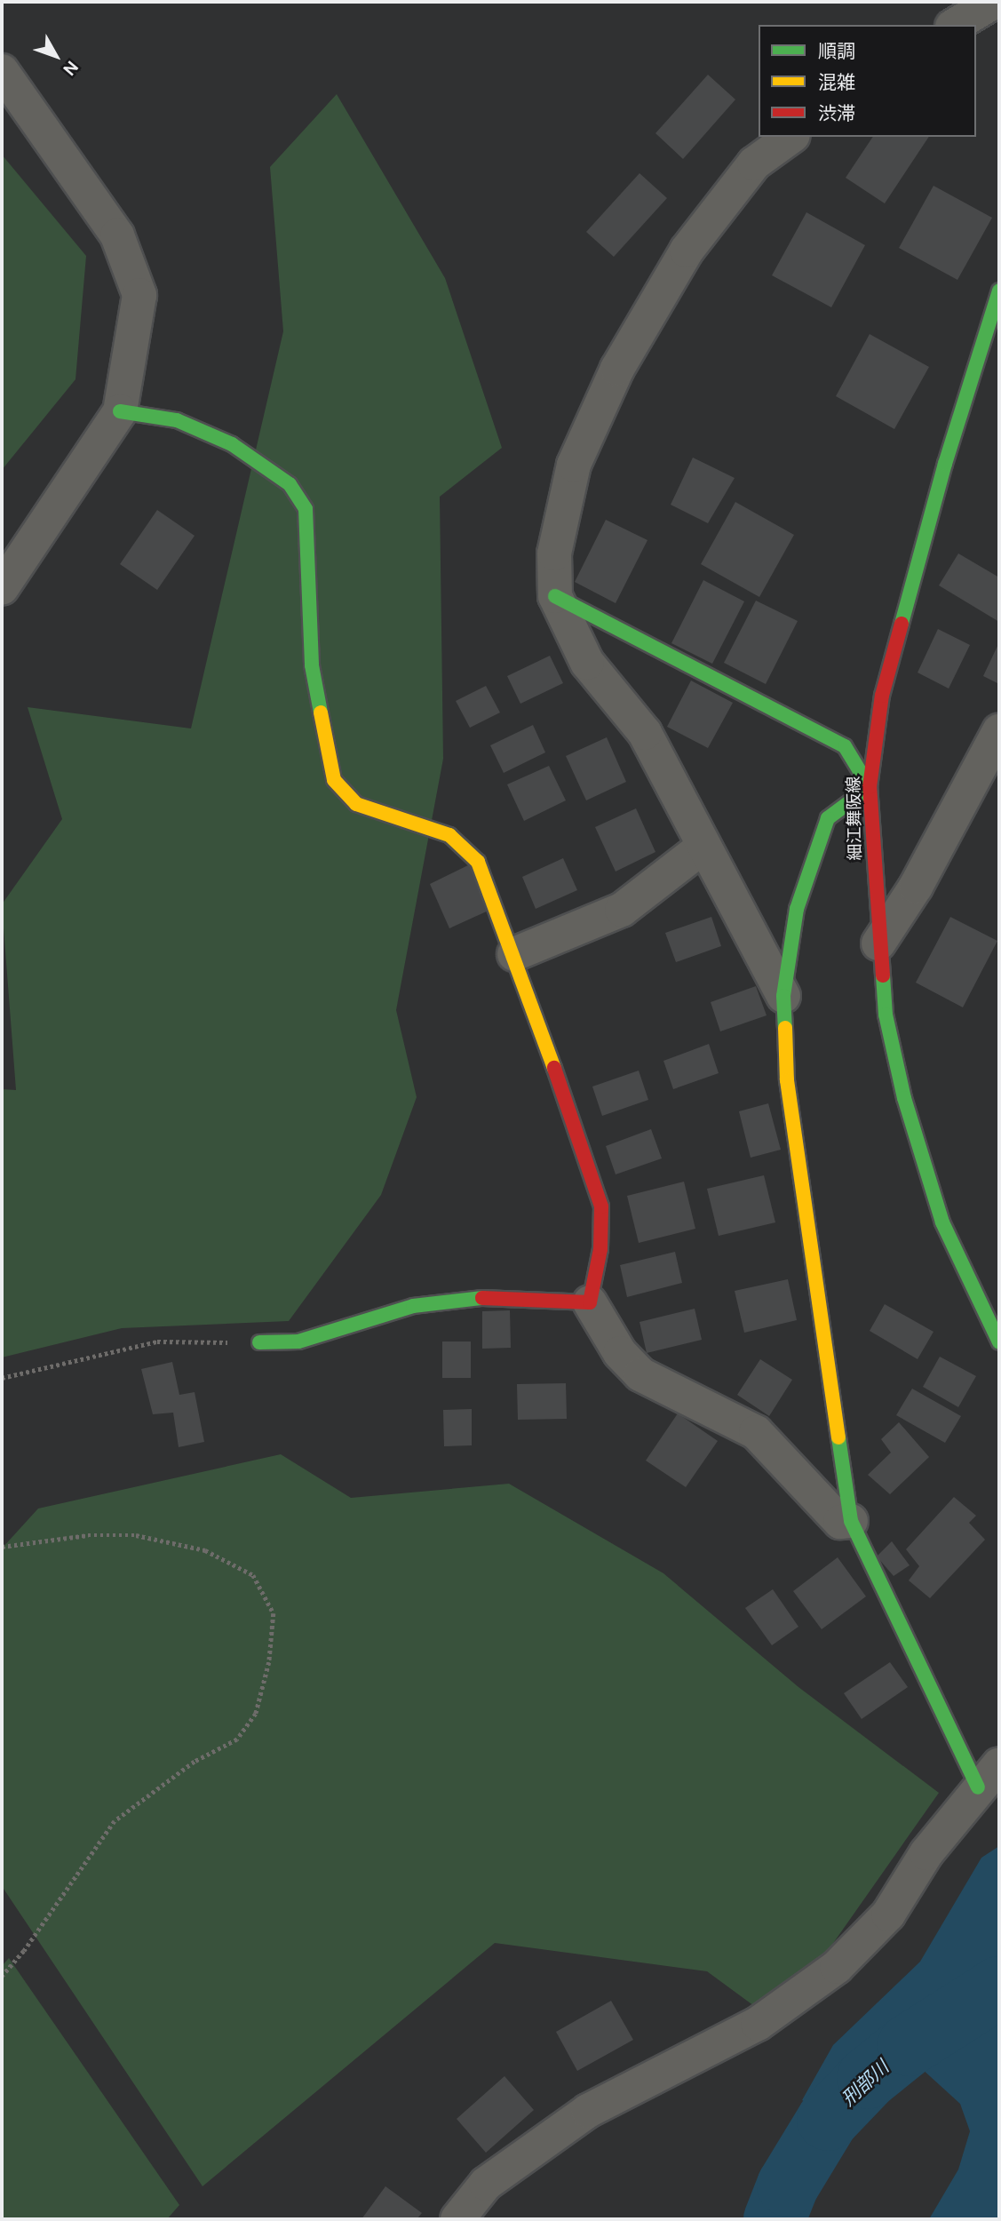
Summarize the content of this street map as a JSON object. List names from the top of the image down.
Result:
{
  "streets": {
    "street": ["細江舞阪線"]
  },
  "water": ["刑部川"],
  "legend": ["順調", "混雑", "渋滞"],
  "north": "bottom right"
}
